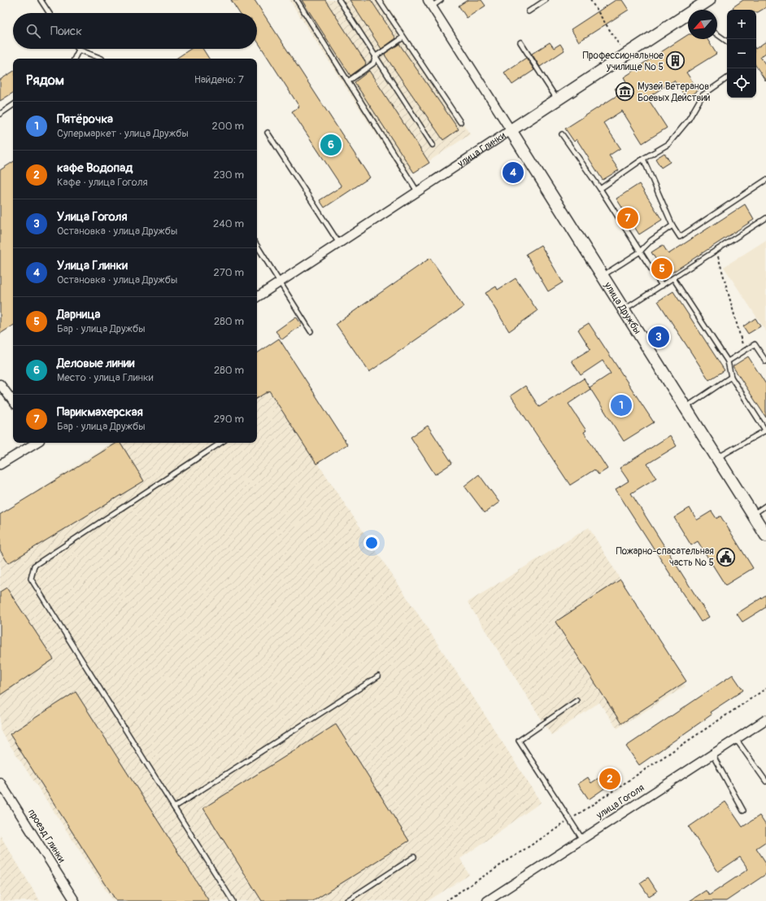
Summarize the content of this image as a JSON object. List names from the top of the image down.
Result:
{
  "streets": {
    "street": [
      "улица Глинки",
      "улица Дружбы",
      "улица Гоголя",
      "проезд Глинки"
    ]
  },
  "crossings": [
    ["улица Глинки", "улица Дружбы"]
  ],
  "places": {
    "building": ["Профессиональное училище № 5"],
    "museum": ["Музей Ветеранов Боевых Действий"],
    "public building": ["Пожарно-спасательная часть № 5"]
  },
  "north": "bottom left",
  "page": {
    "map_buttons": ["+", "−"],
    "search": "Поиск",
    "heading": ["Рядом", "Найдено: 7"],
    "list": [
      {
        "mark": "1",
        "name": "Пятёрочка",
        "note": "Супермаркет · улица Дружбы",
        "value": "200 m"
      },
      {
        "mark": "2",
        "name": "кафе Водопад",
        "note": "Кафе · улица Гоголя",
        "value": "230 m"
      },
      {
        "mark": "3",
        "name": "Улица Гоголя",
        "note": "Остановка · улица Дружбы",
        "value": "240 m"
      },
      {
        "mark": "4",
        "name": "Улица Глинки",
        "note": "Остановка · улица Дружбы",
        "value": "270 m"
      },
      {
        "mark": "5",
        "name": "Дарница",
        "note": "Бар · улица Дружбы",
        "value": "280 m"
      },
      {
        "mark": "6",
        "name": "Деловые линии",
        "note": "Место · улица Глинки",
        "value": "280 m"
      },
      {
        "mark": "7",
        "name": "Парикмахерская",
        "note": "Бар · улица Дружбы",
        "value": "290 m"
      }
    ],
    "pins": [
      "6",
      "4",
      "7",
      "5",
      "3",
      "1",
      "2"
    ]
  }
}
